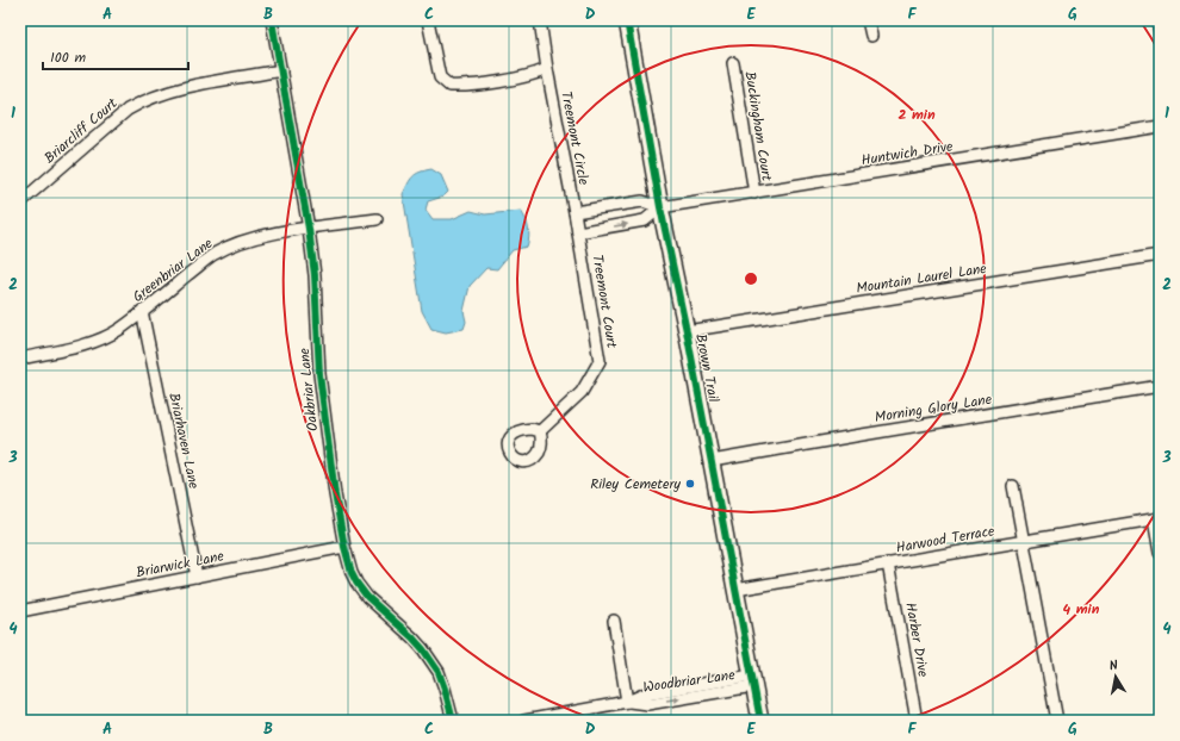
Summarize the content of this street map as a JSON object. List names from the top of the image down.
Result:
{
  "streets": {
    "street": [
      "Buckingham Court",
      "Briarcliff Court",
      "Treemont Circle",
      "Huntwich Drive",
      "Greenbriar Lane",
      "Mountain Laurel Lane",
      "Treemont Court",
      "Brown Trail",
      "Oakbriar Lane",
      "Morning Glory Lane",
      "Briarhaven Lane",
      "Harwood Terrace",
      "Briarwick Lane",
      "Harber Drive",
      "Woodbriar Lane"
    ]
  },
  "crossings": [
    ["Buckingham Court", "Huntwich Drive"],
    ["Briarcliff Court", "Oakbriar Lane"],
    ["Treemont Circle", "Treemont Court"],
    ["Huntwich Drive", "Brown Trail"],
    ["Greenbriar Lane", "Oakbriar Lane"],
    ["Greenbriar Lane", "Briarhaven Lane"],
    ["Mountain Laurel Lane", "Brown Trail"],
    ["Brown Trail", "Morning Glory Lane"],
    ["Brown Trail", "Harwood Terrace"],
    ["Brown Trail", "Woodbriar Lane"],
    ["Oakbriar Lane", "Briarwick Lane"],
    ["Briarhaven Lane", "Briarwick Lane"],
    ["Harwood Terrace", "Harber Drive"]
  ],
  "places": ["Riley Cemetery"],
  "scale_bar": "100 m",
  "north": "top",
  "grid": {
    "columns": [
      "A",
      "B",
      "C",
      "D",
      "E",
      "F",
      "G"
    ],
    "rows": [
      "1",
      "2",
      "3",
      "4"
    ]
  },
  "rings": ["2 min", "4 min"]
}
